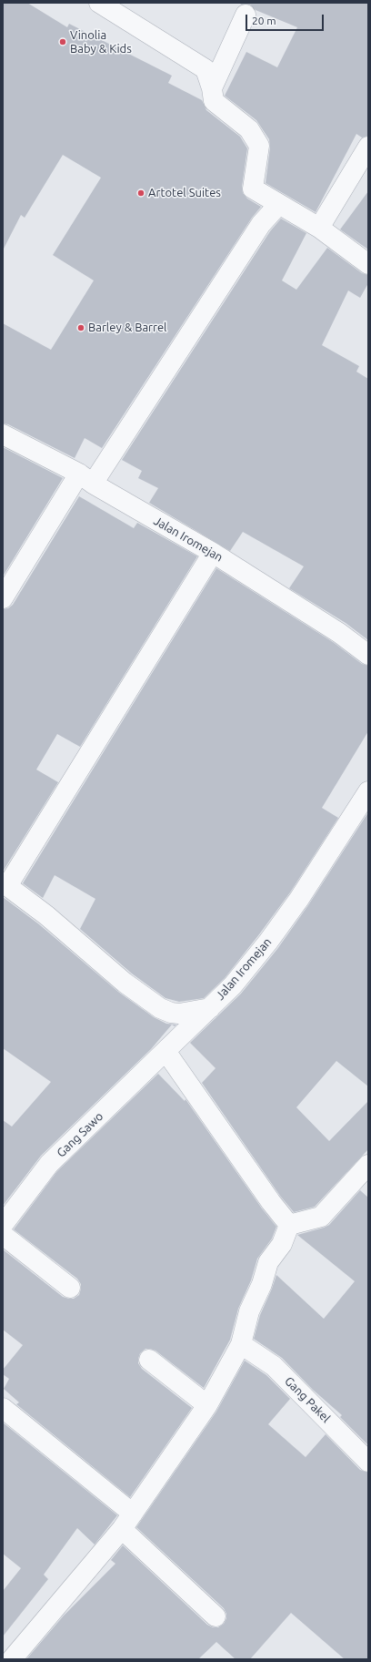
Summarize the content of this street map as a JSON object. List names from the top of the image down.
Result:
{
  "streets": {
    "street": ["Jalan Iromejan", "Gang Sawo", "Gang Pakel"]
  },
  "crossings": [
    ["Jalan Iromejan", "Gang Sawo"]
  ],
  "places": ["Vinolia Baby & Kids", "Artotel Suites", "Barley & Barrel"],
  "scale_bar": "20 m"
}
